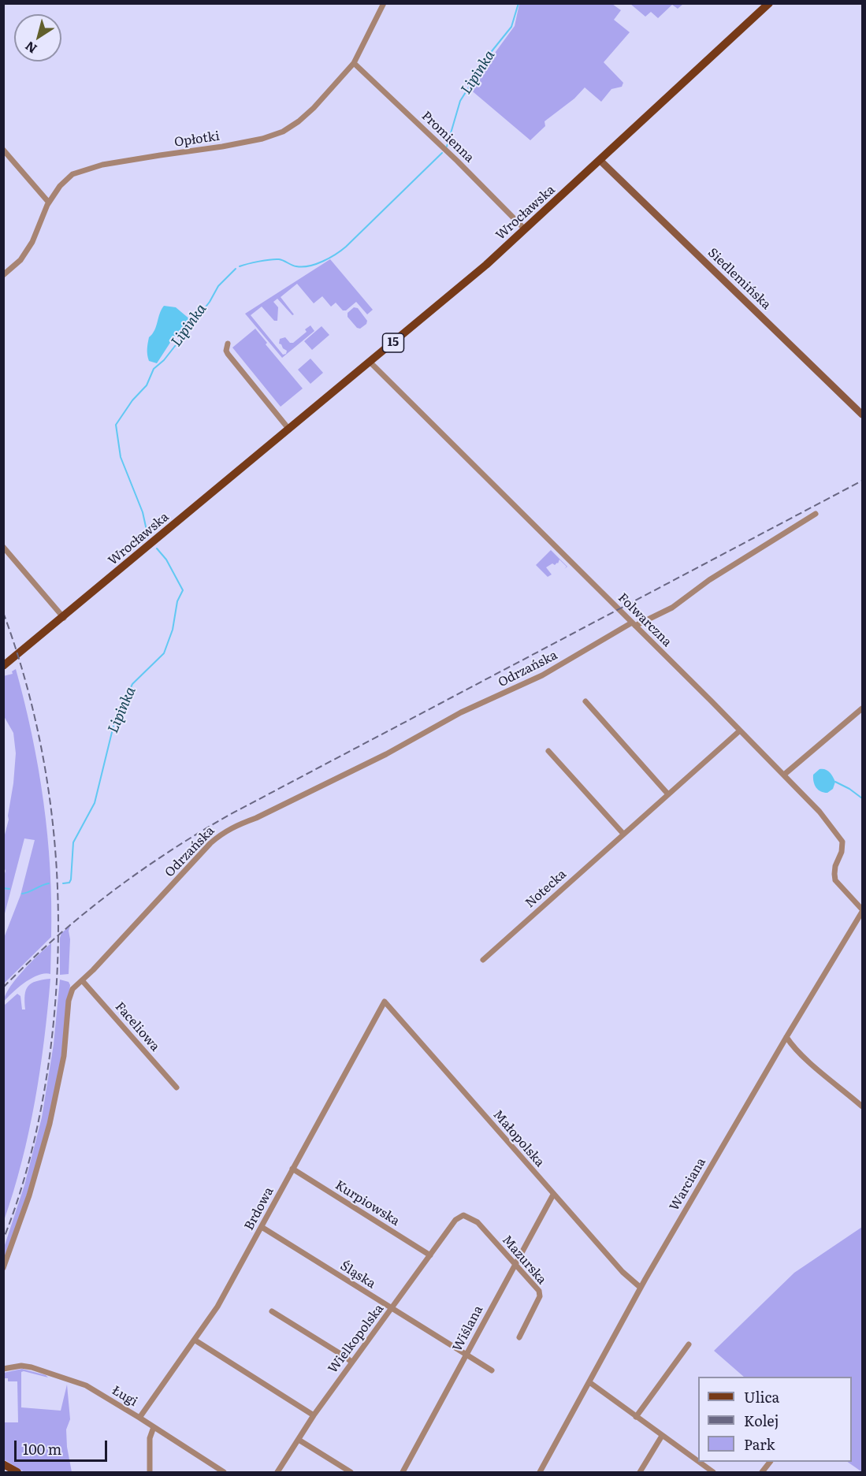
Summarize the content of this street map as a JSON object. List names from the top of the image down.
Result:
{
  "streets": {
    "main road": ["Wrocławska", "15"],
    "street": [
      "Promienna",
      "Opłotki",
      "Siedlemińska",
      "Folwarczna",
      "Odrzańska",
      "Notecka",
      "Faceliowa",
      "Małopolska",
      "Warciana",
      "Kurpiowska",
      "Brdowa",
      "Mazurska",
      "Śląska",
      "Wiślana",
      "Wielkopolska",
      "Ługi"
    ]
  },
  "crossings": [
    ["Promienna", "Opłotki"],
    ["Promienna", "Wrocławska"],
    ["Wrocławska", "Siedlemińska"],
    ["Wrocławska", "Folwarczna"],
    ["Folwarczna", "Odrzańska"],
    ["Folwarczna", "Notecka"],
    ["Folwarczna", "Warciana"],
    ["Odrzańska", "Faceliowa"],
    ["Małopolska", "Warciana"],
    ["Małopolska", "Brdowa"],
    ["Małopolska", "Wiślana"],
    ["Kurpiowska", "Brdowa"],
    ["Kurpiowska", "Wielkopolska"],
    ["Brdowa", "Śląska"],
    ["Brdowa", "Ługi"],
    ["Mazurska", "Wiślana"],
    ["Mazurska", "Wielkopolska"],
    ["Śląska", "Wiślana"],
    ["Śląska", "Wielkopolska"]
  ],
  "water": ["Lipinka"],
  "legend": ["Ulica", "Kolej", "Park"],
  "scale_bar": "100 m",
  "north": "bottom left"
}
